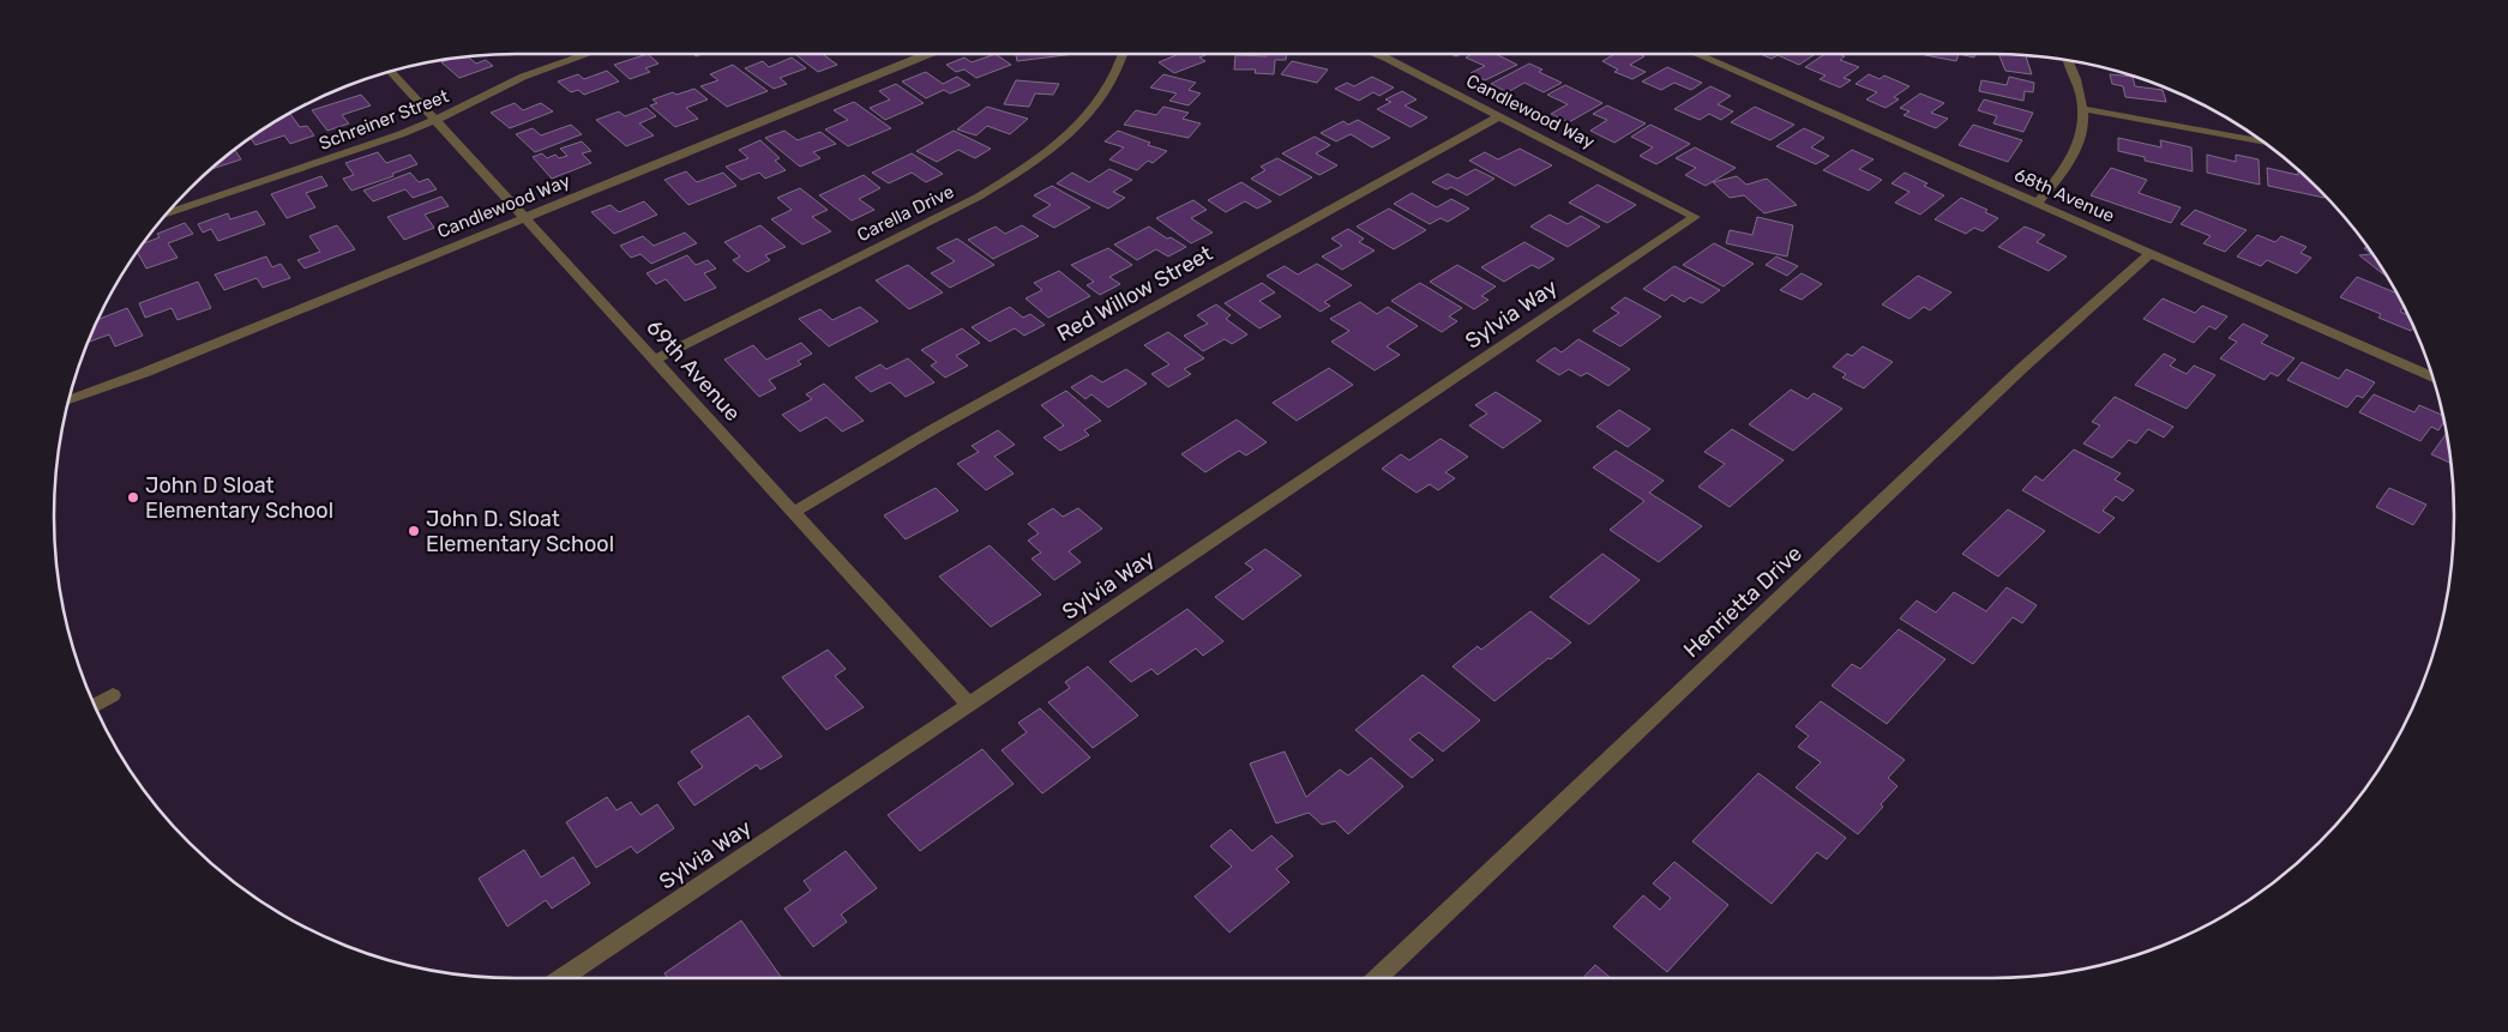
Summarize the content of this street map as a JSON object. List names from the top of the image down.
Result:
{
  "streets": {
    "street": [
      "Candlewood Way",
      "Schreiner Street",
      "68th Avenue",
      "Carella Drive",
      "Red Willow Street",
      "Sylvia Way",
      "69th Avenue",
      "Henrietta Drive"
    ]
  },
  "crossings": [
    ["Candlewood Way", "Red Willow Street"],
    ["Candlewood Way", "Sylvia Way"],
    ["Candlewood Way", "69th Avenue"],
    ["Schreiner Street", "69th Avenue"],
    ["68th Avenue", "Henrietta Drive"],
    ["Carella Drive", "69th Avenue"],
    ["Red Willow Street", "69th Avenue"],
    ["Sylvia Way", "69th Avenue"]
  ],
  "places": ["John D Sloat Elementary School", "John D. Sloat Elementary School"]
}
